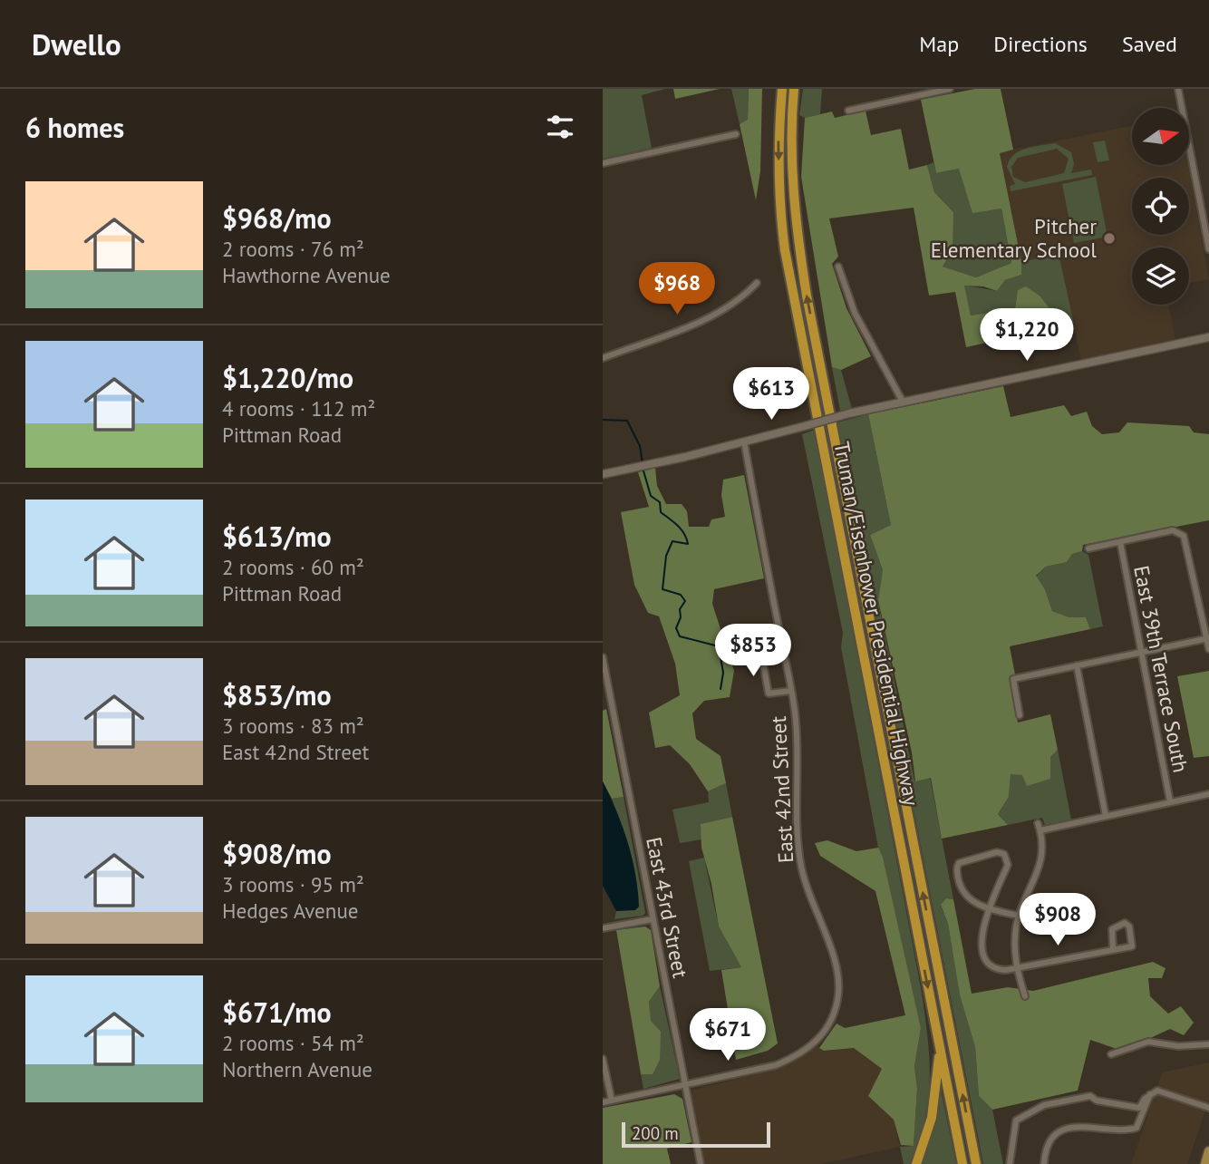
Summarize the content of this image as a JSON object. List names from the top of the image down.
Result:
{
  "streets": {
    "highway": ["Truman/Eisenhower Presidential Highway"],
    "street": ["East 39th Terrace South", "East 42nd Street", "East 43rd Street"]
  },
  "crossings": [
    ["East 42nd Street", "East 43rd Street"]
  ],
  "places": ["Pitcher Elementary School"],
  "scale_bar": "200 m",
  "north": "right",
  "page": {
    "header": "Dwello",
    "nav": ["Map", "Directions", "Saved"],
    "heading": "6 homes",
    "list": [
      {
        "name": "$968/mo",
        "note": "2 rooms · 76 m² · Hawthorne Avenue"
      },
      {
        "name": "$1,220/mo",
        "note": "4 rooms · 112 m² · Pittman Road"
      },
      {
        "name": "$613/mo",
        "note": "2 rooms · 60 m² · Pittman Road"
      },
      {
        "name": "$853/mo",
        "note": "3 rooms · 83 m² · East 42nd Street"
      },
      {
        "name": "$908/mo",
        "note": "3 rooms · 95 m² · Hedges Avenue"
      },
      {
        "name": "$671/mo",
        "note": "2 rooms · 54 m² · Northern Avenue"
      }
    ],
    "price": [
      "$968",
      "$1,220",
      "$613",
      "$853",
      "$908",
      "$671"
    ],
    "scale": "200 m"
  }
}
